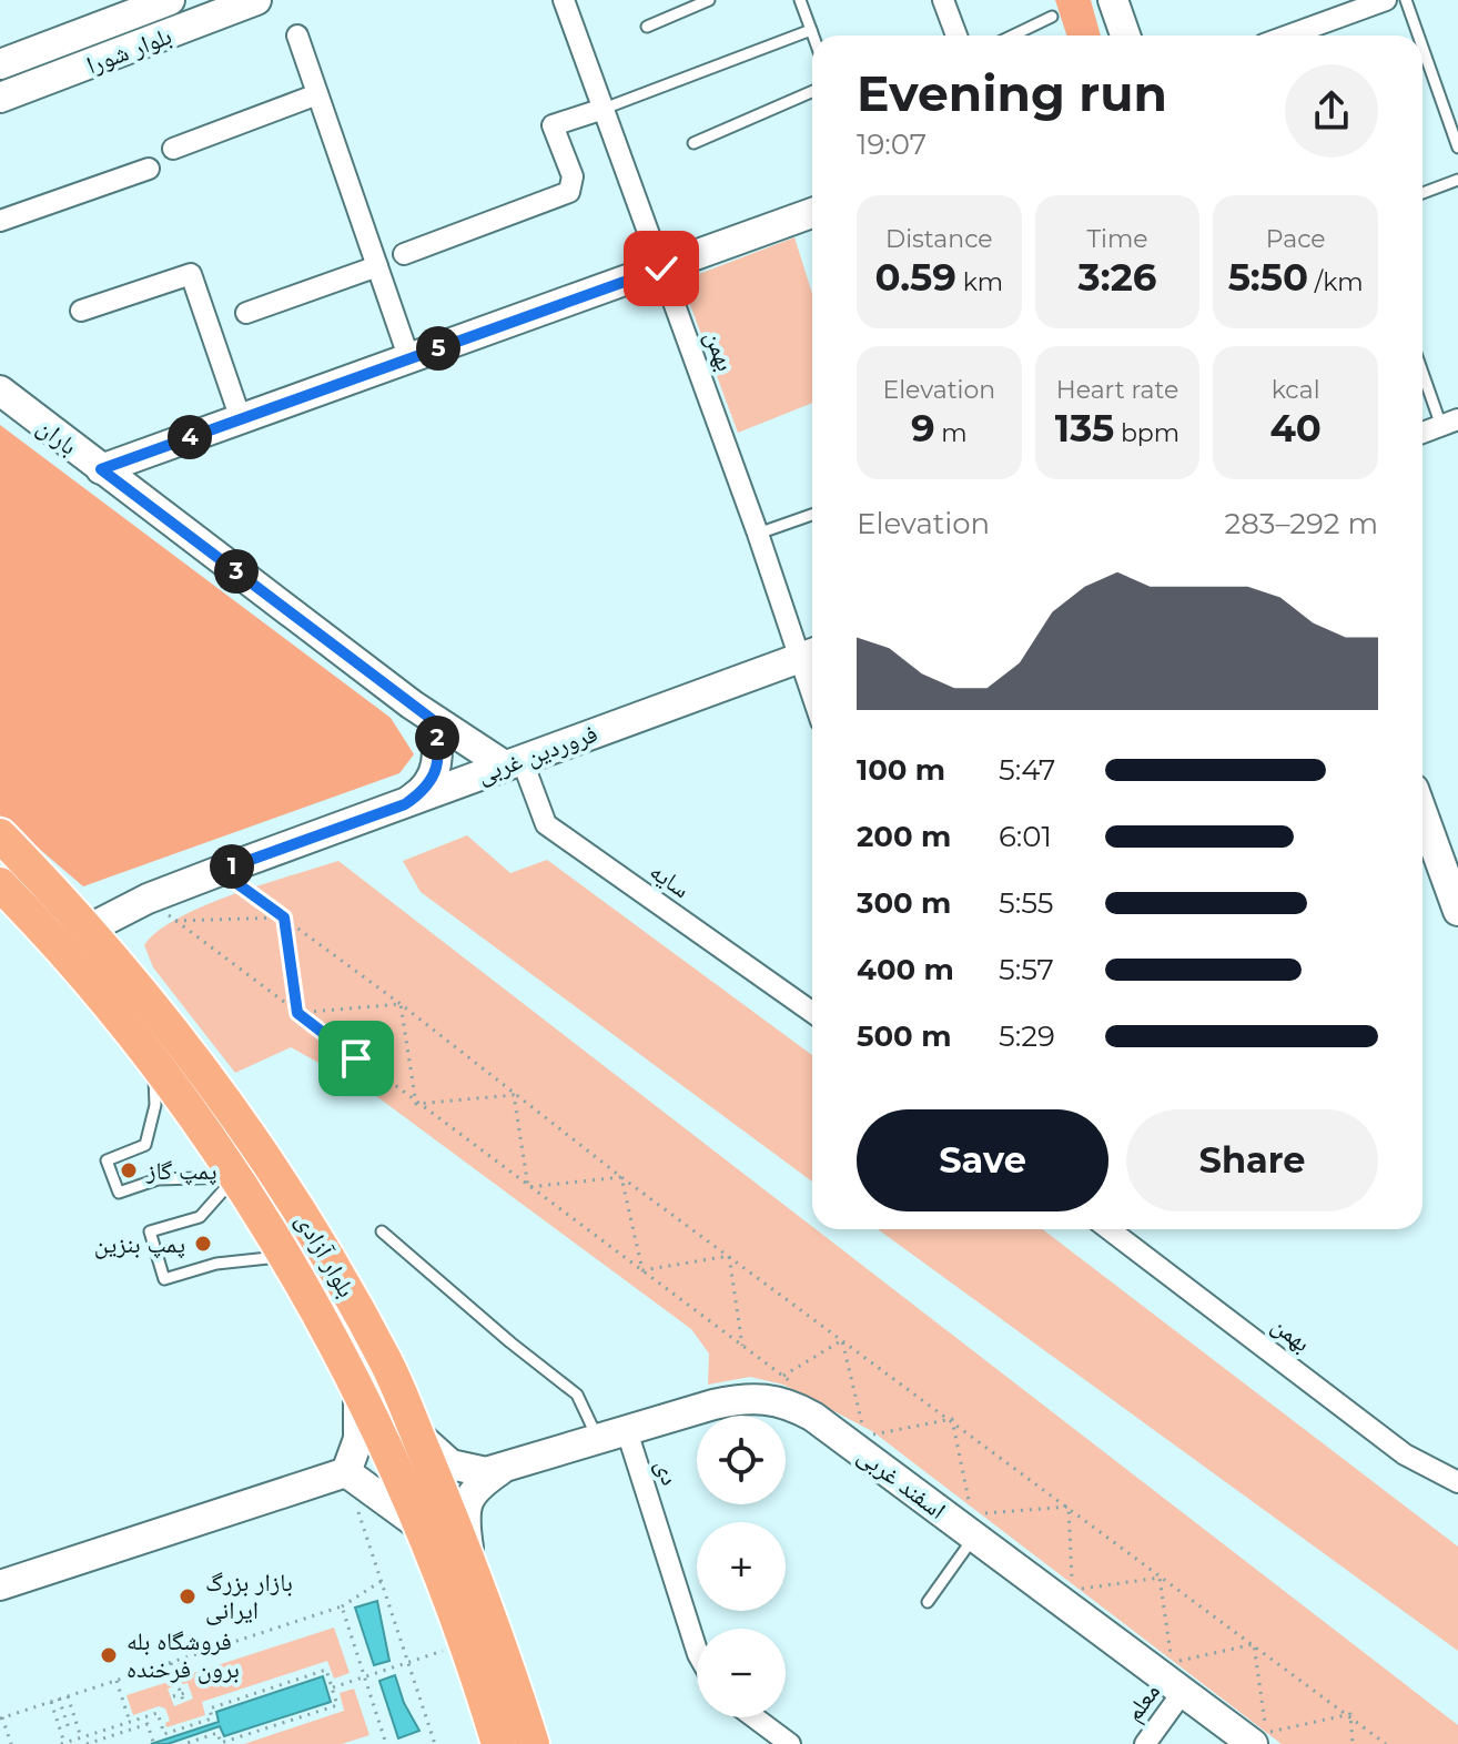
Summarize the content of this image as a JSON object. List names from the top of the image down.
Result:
{
  "streets": {
    "main road": ["بلوار آزادی"],
    "street": [
      "بلوار شورا",
      "بهمن",
      "باران",
      "فروردین غربی",
      "سایه",
      "دی",
      "اسفند غربی",
      "معلم"
    ]
  },
  "crossings": [
    ["بهمن", "فروردین غربی"],
    ["باران", "فروردین غربی"],
    ["باران", "سایه"],
    ["فروردین غربی", "سایه"],
    ["فروردین غربی", "بلوار آزادی"],
    ["دی", "اسفند غربی"],
    ["اسفند غربی", "معلم"]
  ],
  "places": [
    "پمپ گاز",
    "پمپ بنزين",
    "بازار بزرگ ایرانی",
    "فروشگاه بله برون فرخنده"
  ],
  "page": {
    "heading": ["Evening run", "19:07"],
    "stats": [
      ["Distance", "0.59 km"],
      ["Time", "3:26"],
      ["Pace", "5:50 /km"],
      ["Elevation", "9 m"],
      ["Heart rate", "135 bpm"],
      ["kcal", "40"]
    ],
    "pins": [
      "5",
      "4",
      "3",
      "2",
      "1"
    ],
    "chart": ["Elevation", "283–292 m"],
    "list": [
      {
        "name": "100 m",
        "note": "5:47"
      },
      {
        "name": "200 m",
        "note": "6:01"
      },
      {
        "name": "300 m",
        "note": "5:55"
      },
      {
        "name": "400 m",
        "note": "5:57"
      },
      {
        "name": "500 m",
        "note": "5:29"
      }
    ],
    "buttons": ["Save", "Share"],
    "map_buttons": ["+", "−"]
  }
}
